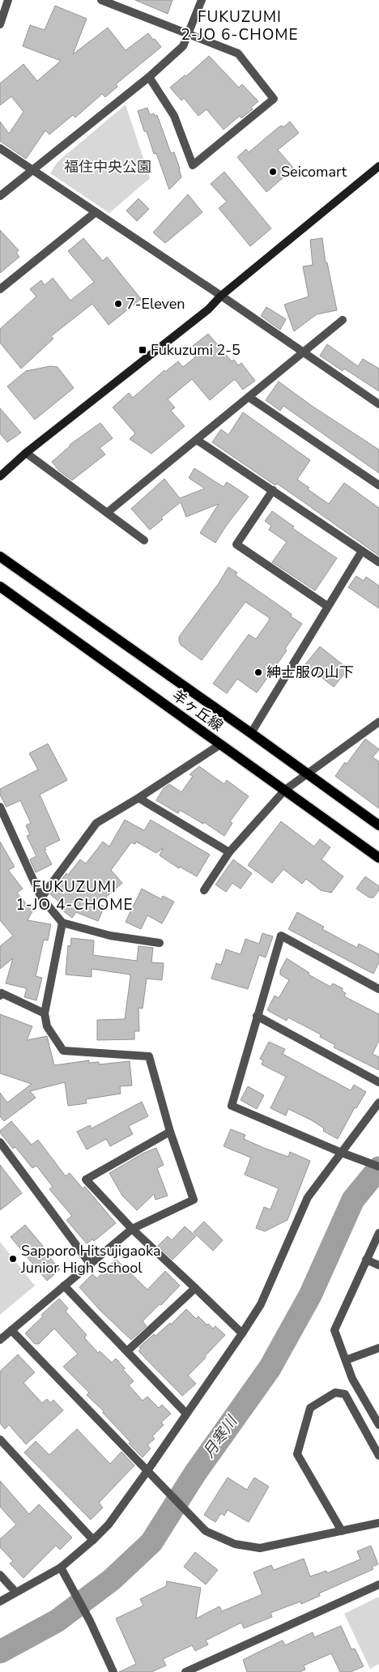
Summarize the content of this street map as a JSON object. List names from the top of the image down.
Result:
{
  "streets": {
    "main road": ["羊ヶ丘線"]
  },
  "districts": ["FUKUZUMI 2-JO 6-CHOME", "FUKUZUMI 1-JO 4-CHOME"],
  "water": ["月寒川"],
  "parks": ["福住中央公園"],
  "places": {
    "other": [
      "Seicomart",
      "7-Eleven",
      "紳士服の山下",
      "Sapporo Hitsujigaoka Junior High School"
    ],
    "transit": ["Fukuzumi 2-5"]
  }
}
